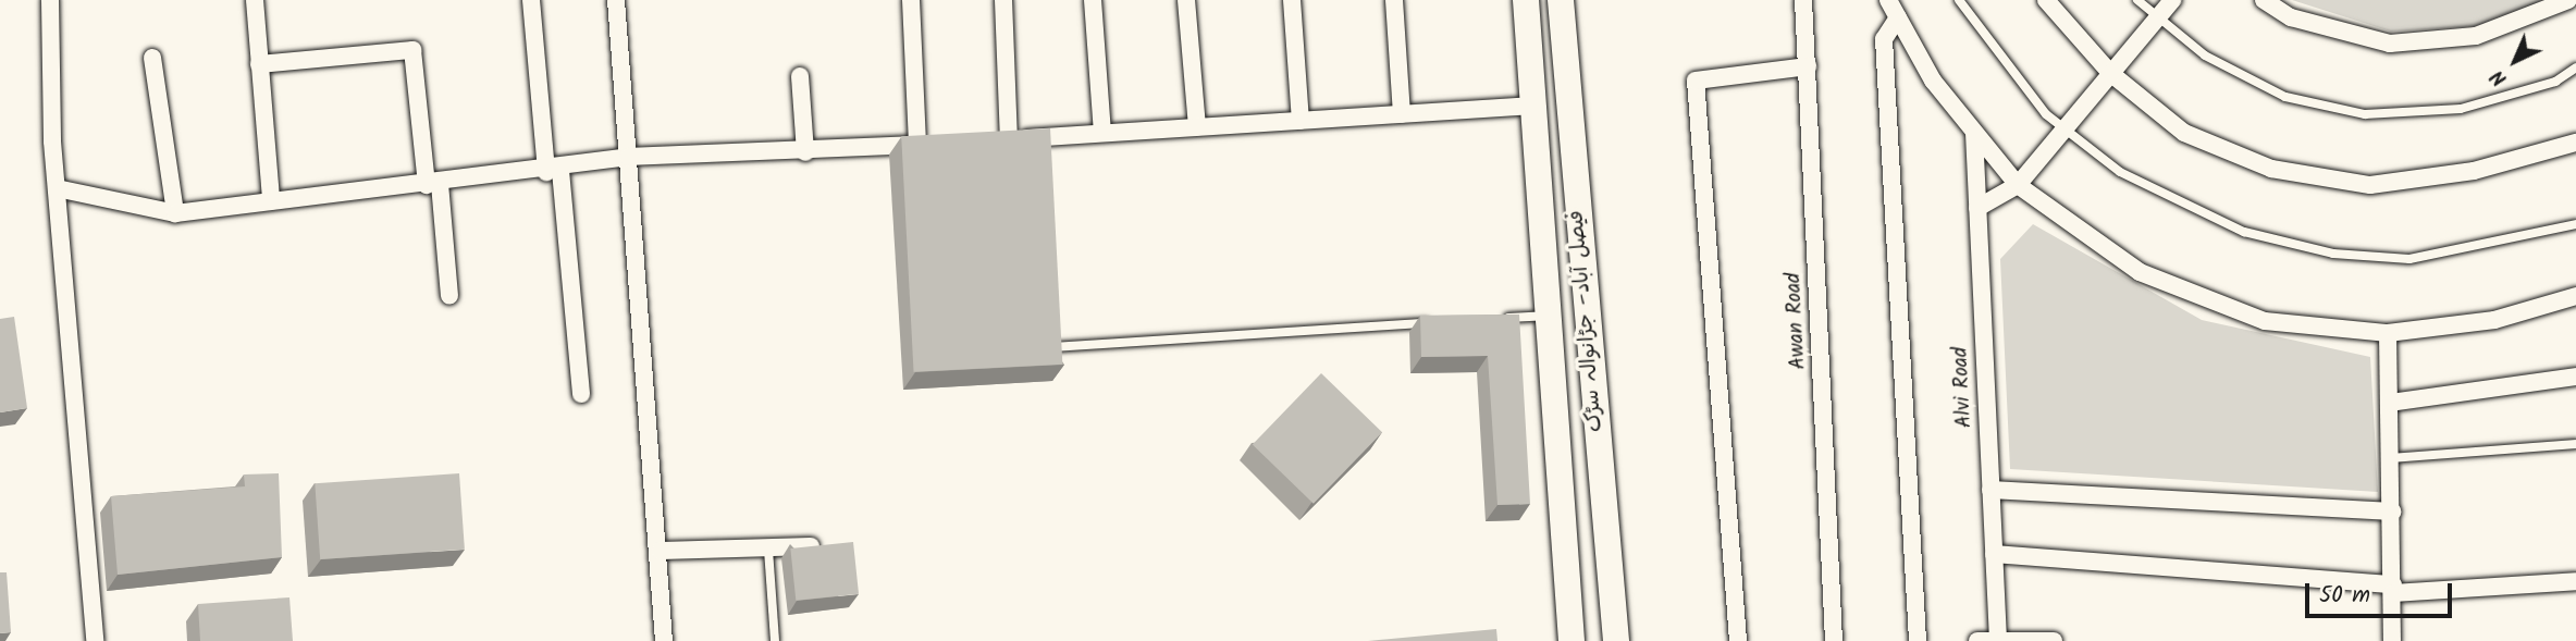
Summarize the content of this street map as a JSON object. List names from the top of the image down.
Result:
{
  "streets": {
    "main road": ["فیصل آباد– جڑانوالہ سڑک"],
    "street": ["Awan Road", "Alvi Road"]
  },
  "scale_bar": "50 m",
  "north": "bottom left"
}
